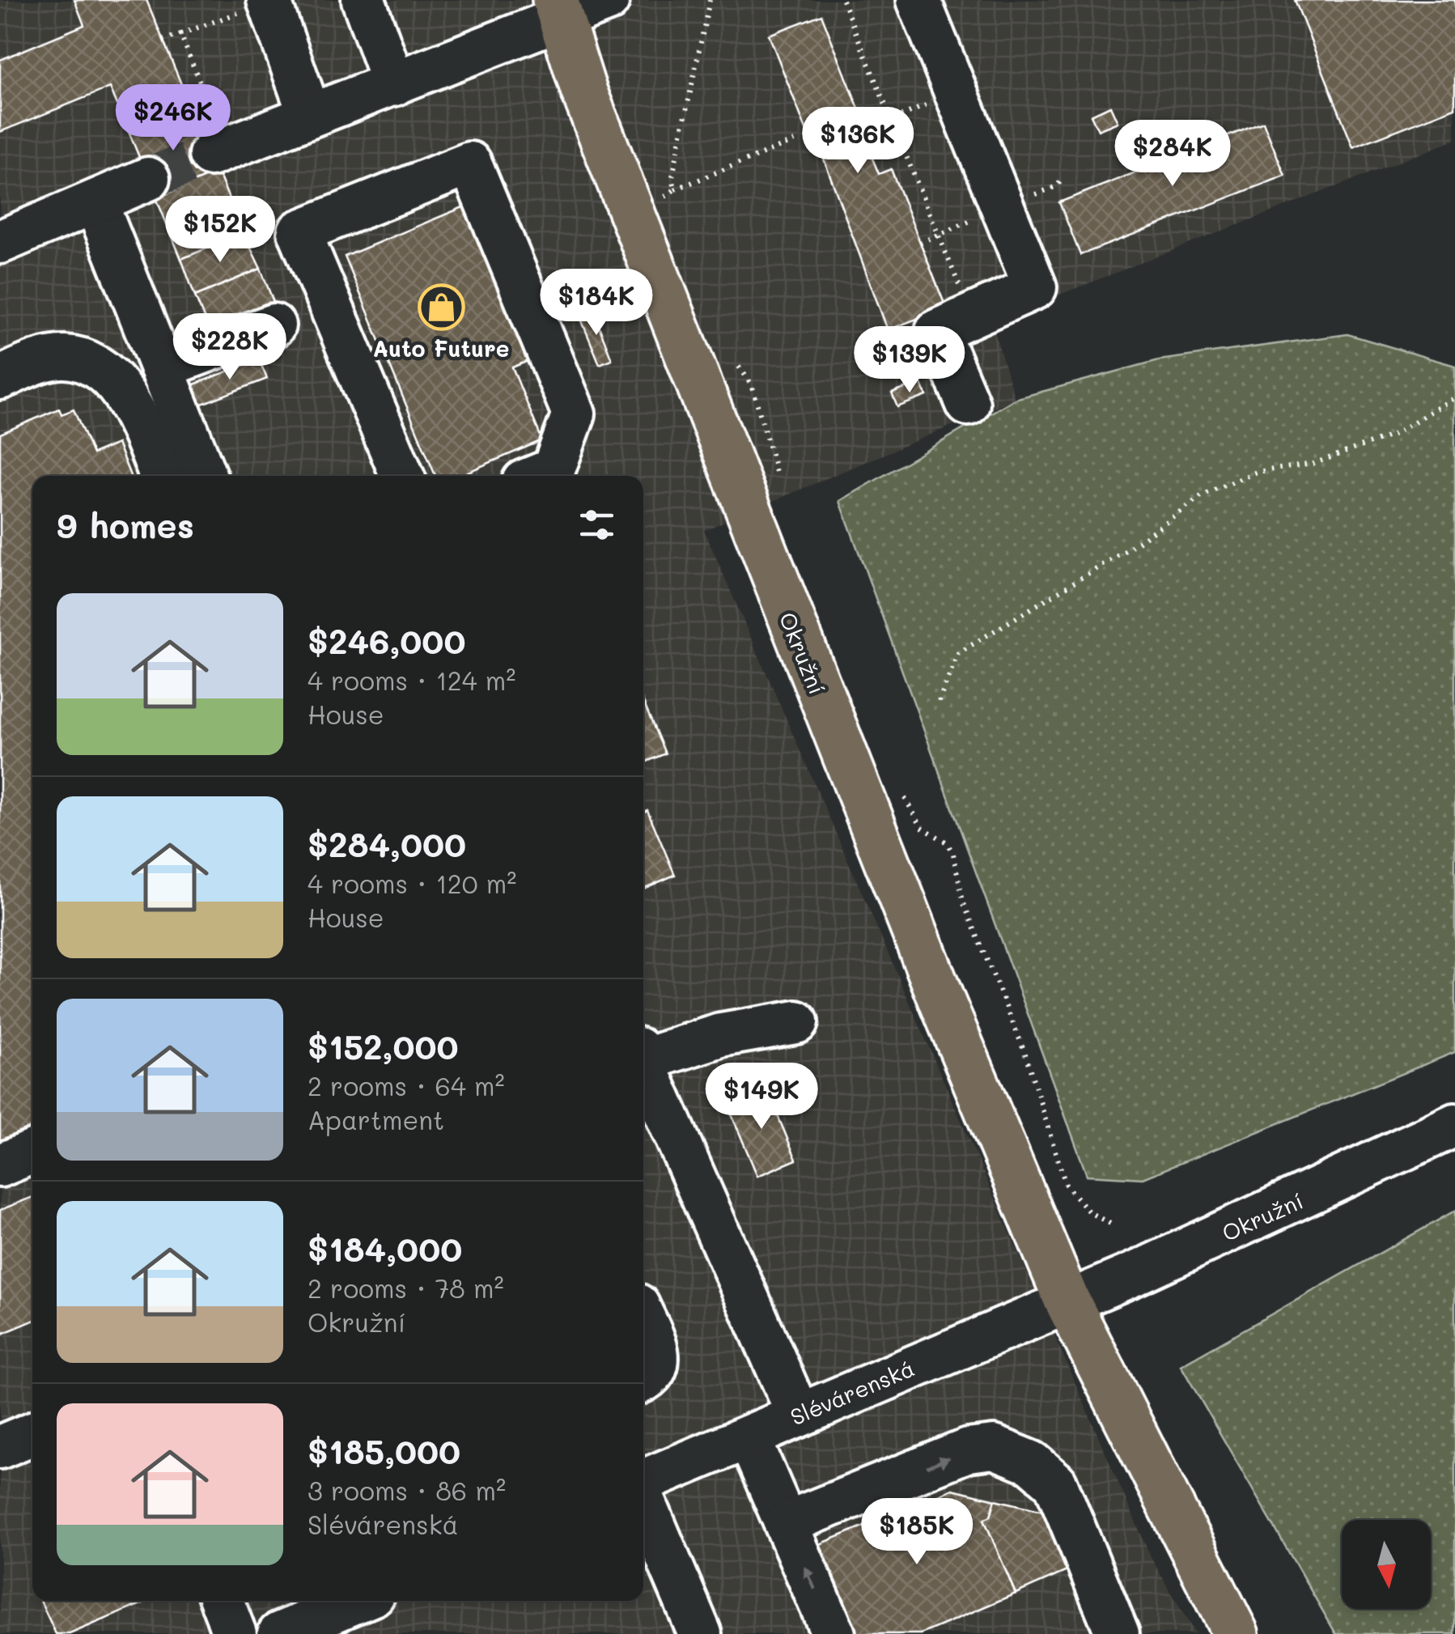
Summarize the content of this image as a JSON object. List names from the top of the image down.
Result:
{
  "streets": {
    "main road": ["Okružní"],
    "street": ["Slévárenská"]
  },
  "crossings": [
    ["Okružní", "Slévárenská"]
  ],
  "places": {
    "shop": ["Auto Future"]
  },
  "north": "bottom",
  "page": {
    "price": [
      "$246K",
      "$136K",
      "$284K",
      "$152K",
      "$184K",
      "$228K",
      "$139K",
      "$149K",
      "$185K"
    ],
    "heading": "9 homes",
    "list": [
      {
        "name": "$246,000",
        "note": "4 rooms · 124 m² · House"
      },
      {
        "name": "$284,000",
        "note": "4 rooms · 120 m² · House"
      },
      {
        "name": "$152,000",
        "note": "2 rooms · 64 m² · Apartment"
      },
      {
        "name": "$184,000",
        "note": "2 rooms · 78 m² · Okružní"
      },
      {
        "name": "$185,000",
        "note": "3 rooms · 86 m² · Slévárenská"
      }
    ]
  }
}
